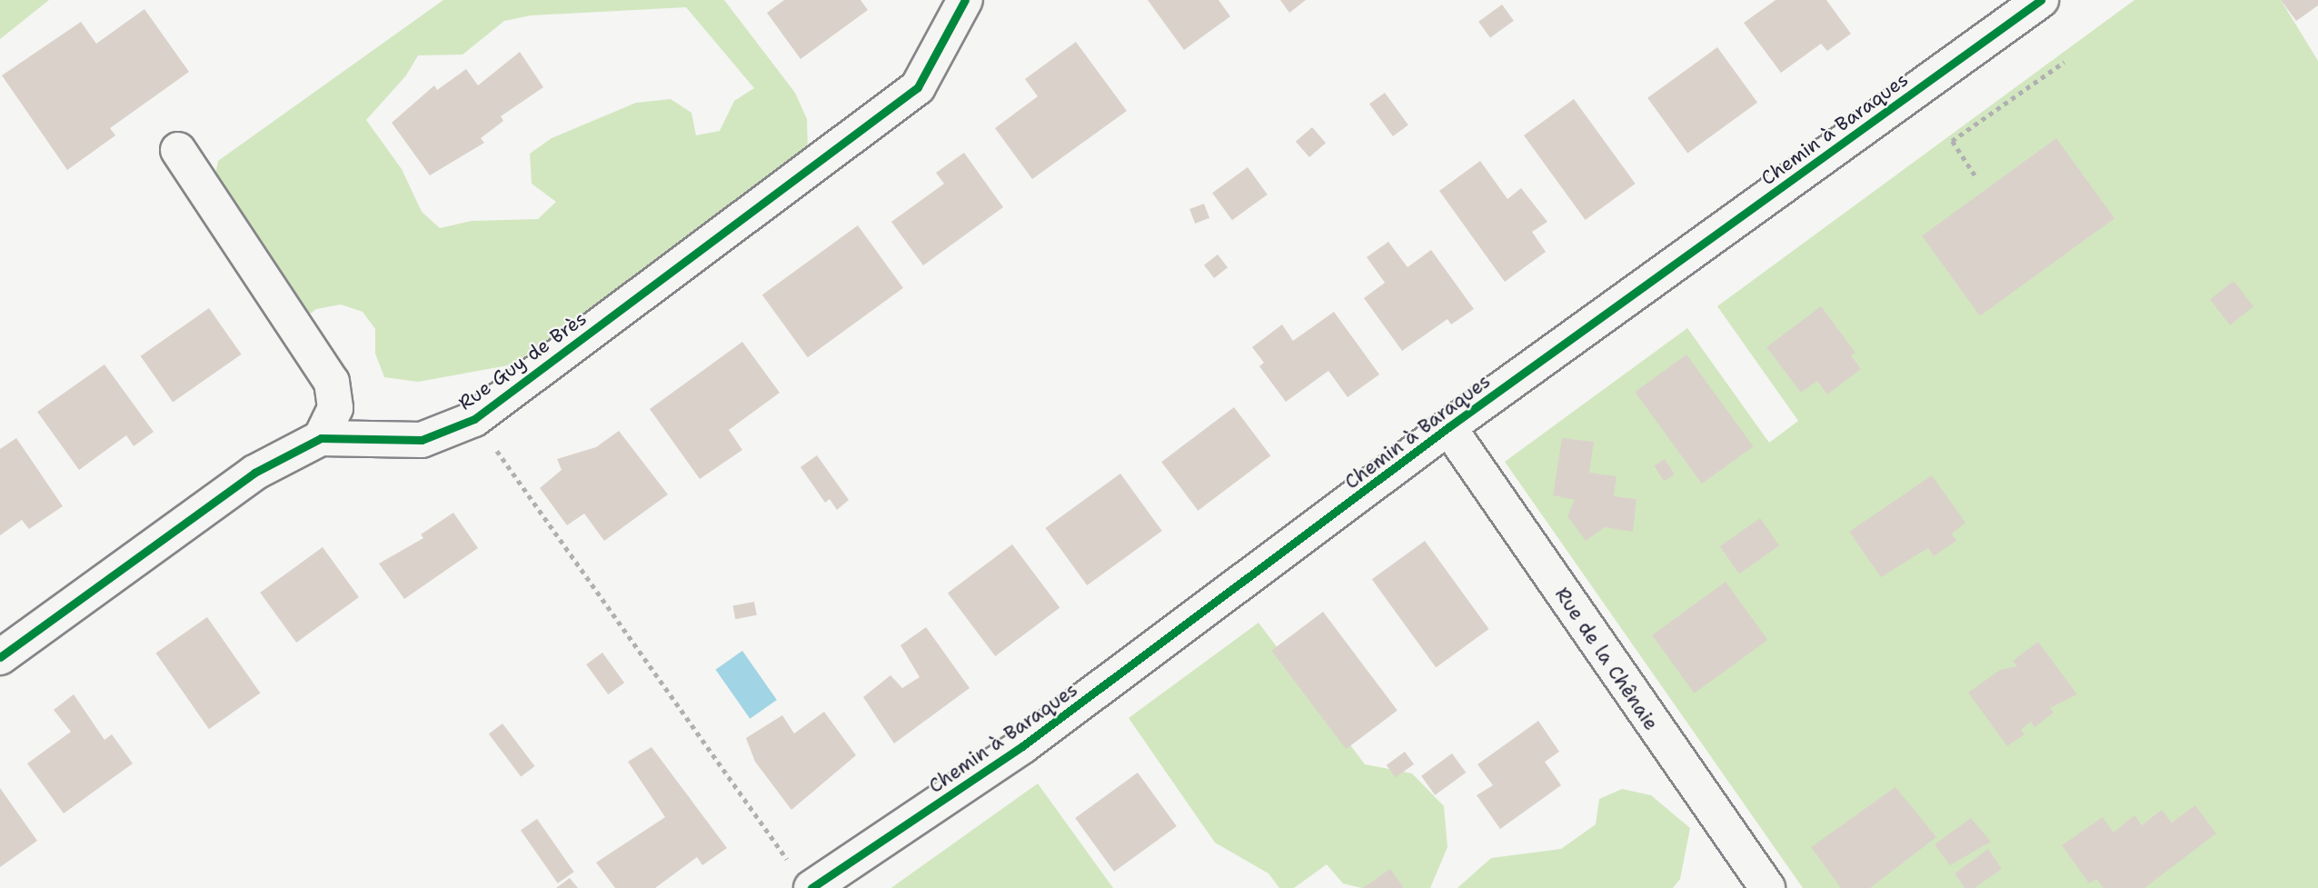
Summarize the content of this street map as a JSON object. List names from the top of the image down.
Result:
{
  "streets": {
    "street": ["Chemin à Baraques", "Rue Guy de Brès", "Rue de la Chênaie"]
  },
  "crossings": [
    ["Chemin à Baraques", "Rue de la Chênaie"]
  ]
}
